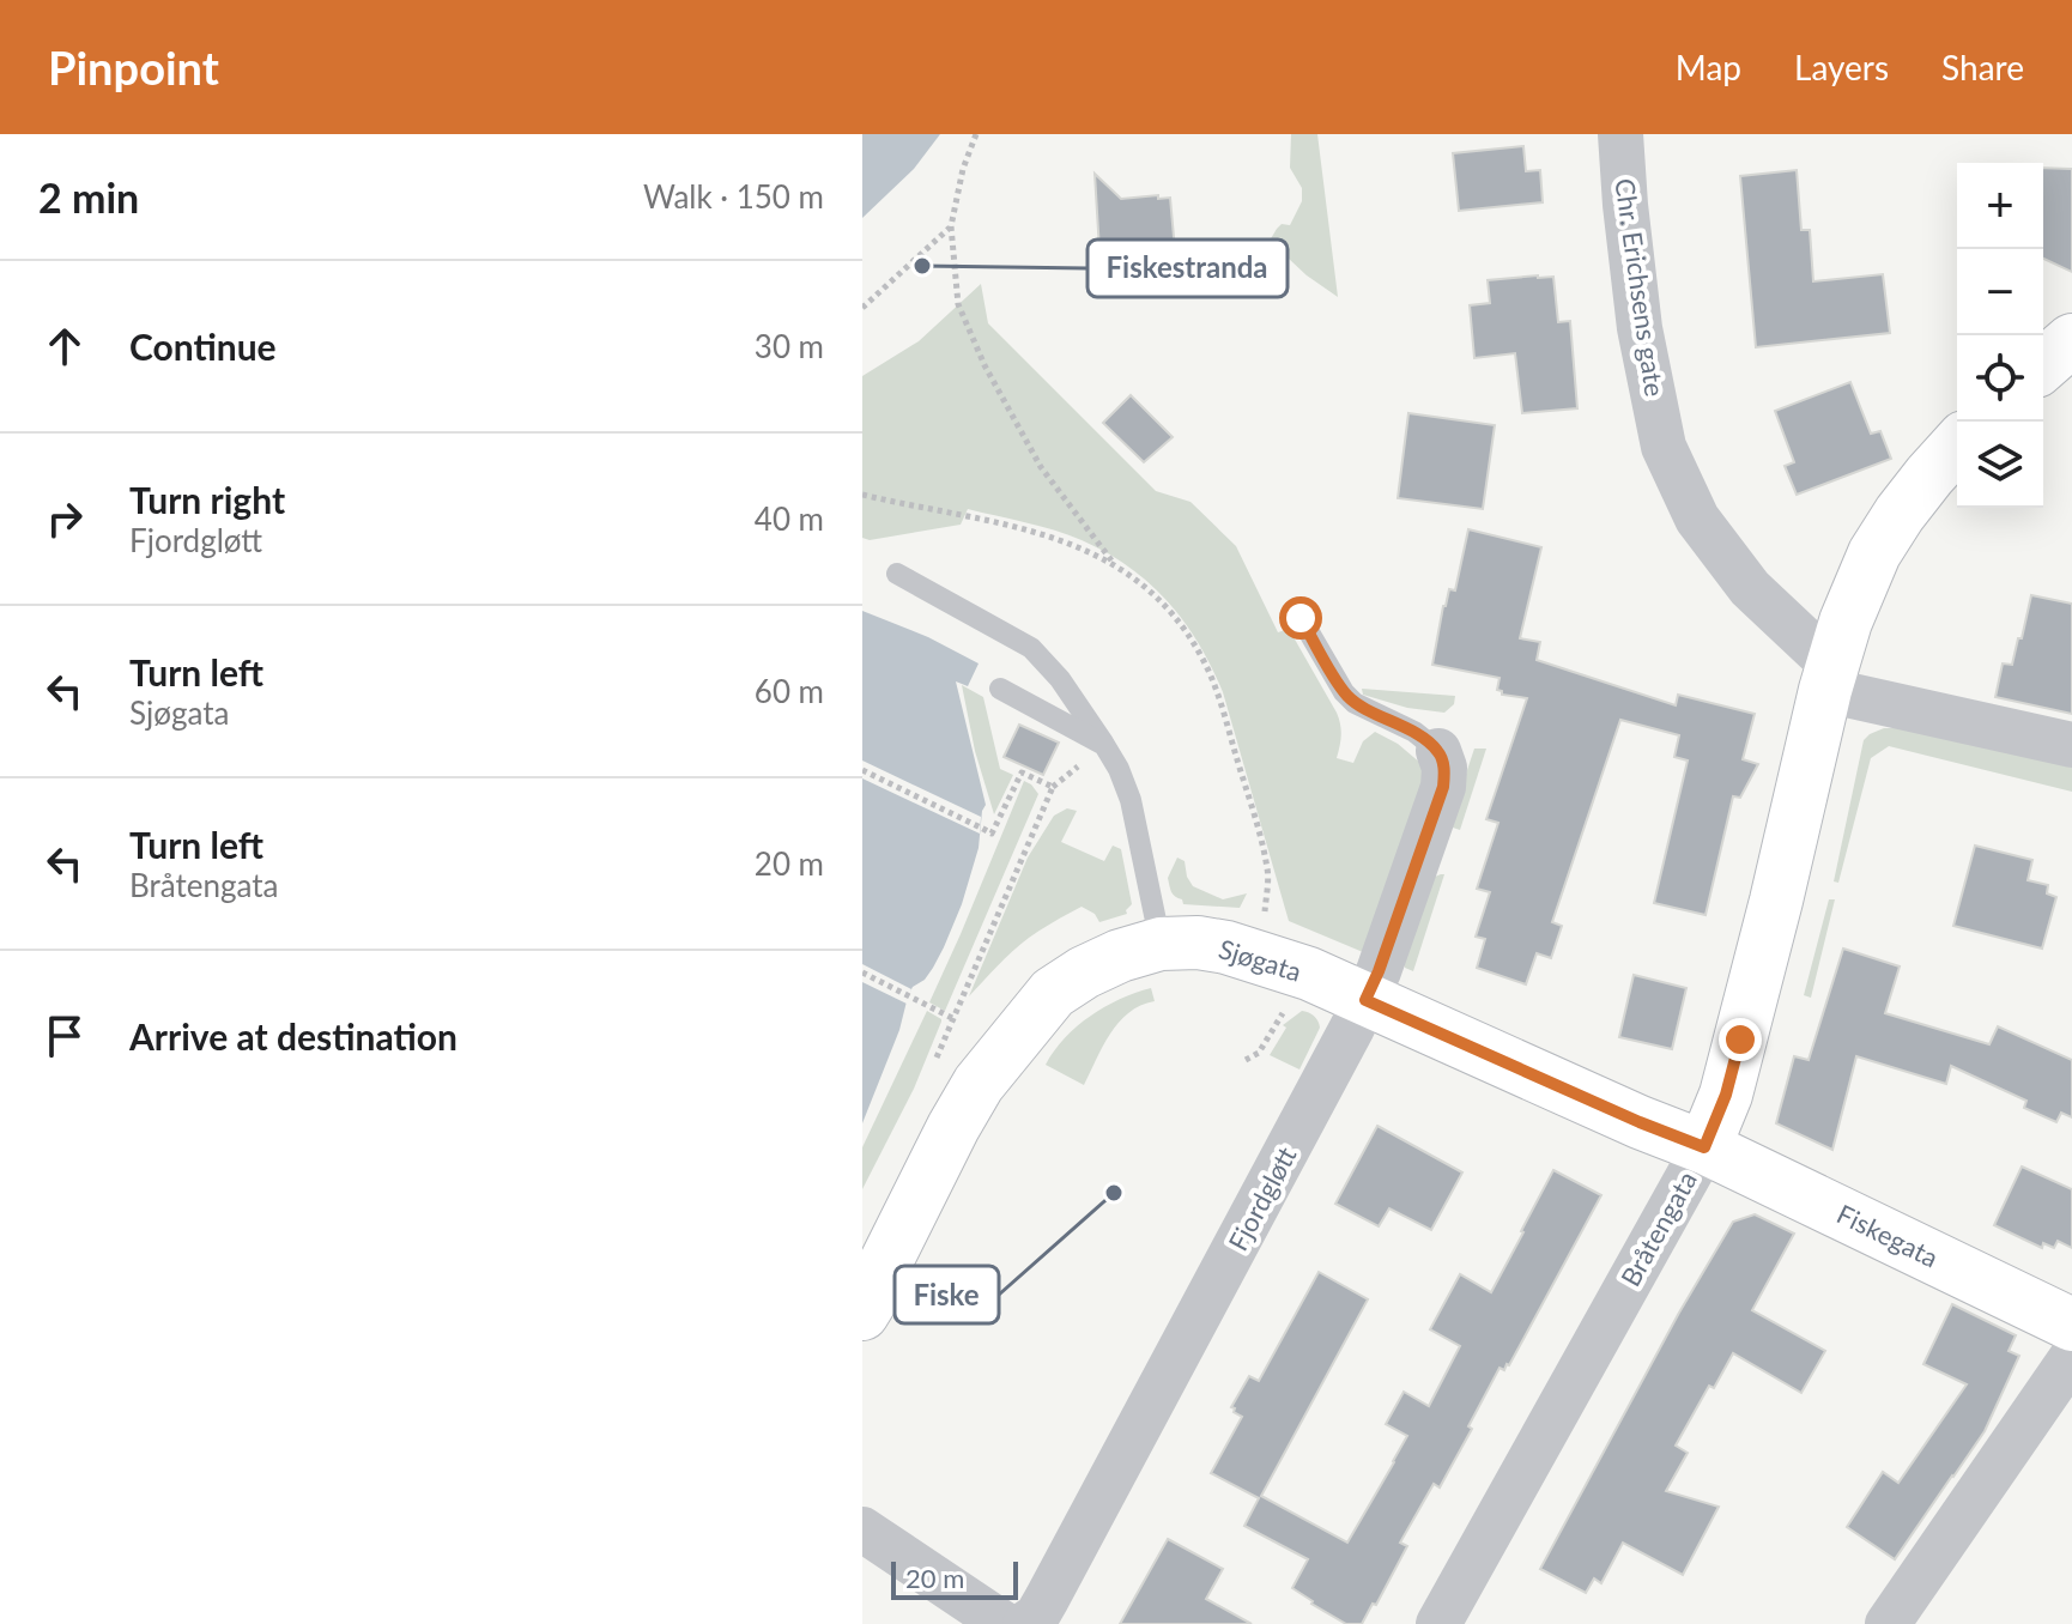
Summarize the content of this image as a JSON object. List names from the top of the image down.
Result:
{
  "streets": {
    "street": [
      "Chr. Erichsens gate",
      "Sjøgata",
      "Fjordgløtt",
      "Bråtengata",
      "Fiskegata"
    ]
  },
  "crossings": [
    ["Chr. Erichsens gate", "Bråtengata"],
    ["Sjøgata", "Fjordgløtt"],
    ["Sjøgata", "Bråtengata"],
    ["Sjøgata", "Fiskegata"],
    ["Bråtengata", "Fiskegata"]
  ],
  "places": ["Fiskestranda", "Fiske"],
  "scale_bar": "20 m",
  "page": {
    "header": "Pinpoint",
    "nav": ["Map", "Layers", "Share"],
    "heading": ["2 min", "Walk · 150 m"],
    "map_buttons": ["+", "−"],
    "list": [
      ["Continue", "30 m"],
      ["Turn right", "Fjordgløtt", "40 m"],
      ["Turn left", "Sjøgata", "60 m"],
      ["Turn left", "Bråtengata", "20 m"],
      "Arrive at destination"
    ],
    "scale": "20 m"
  }
}
